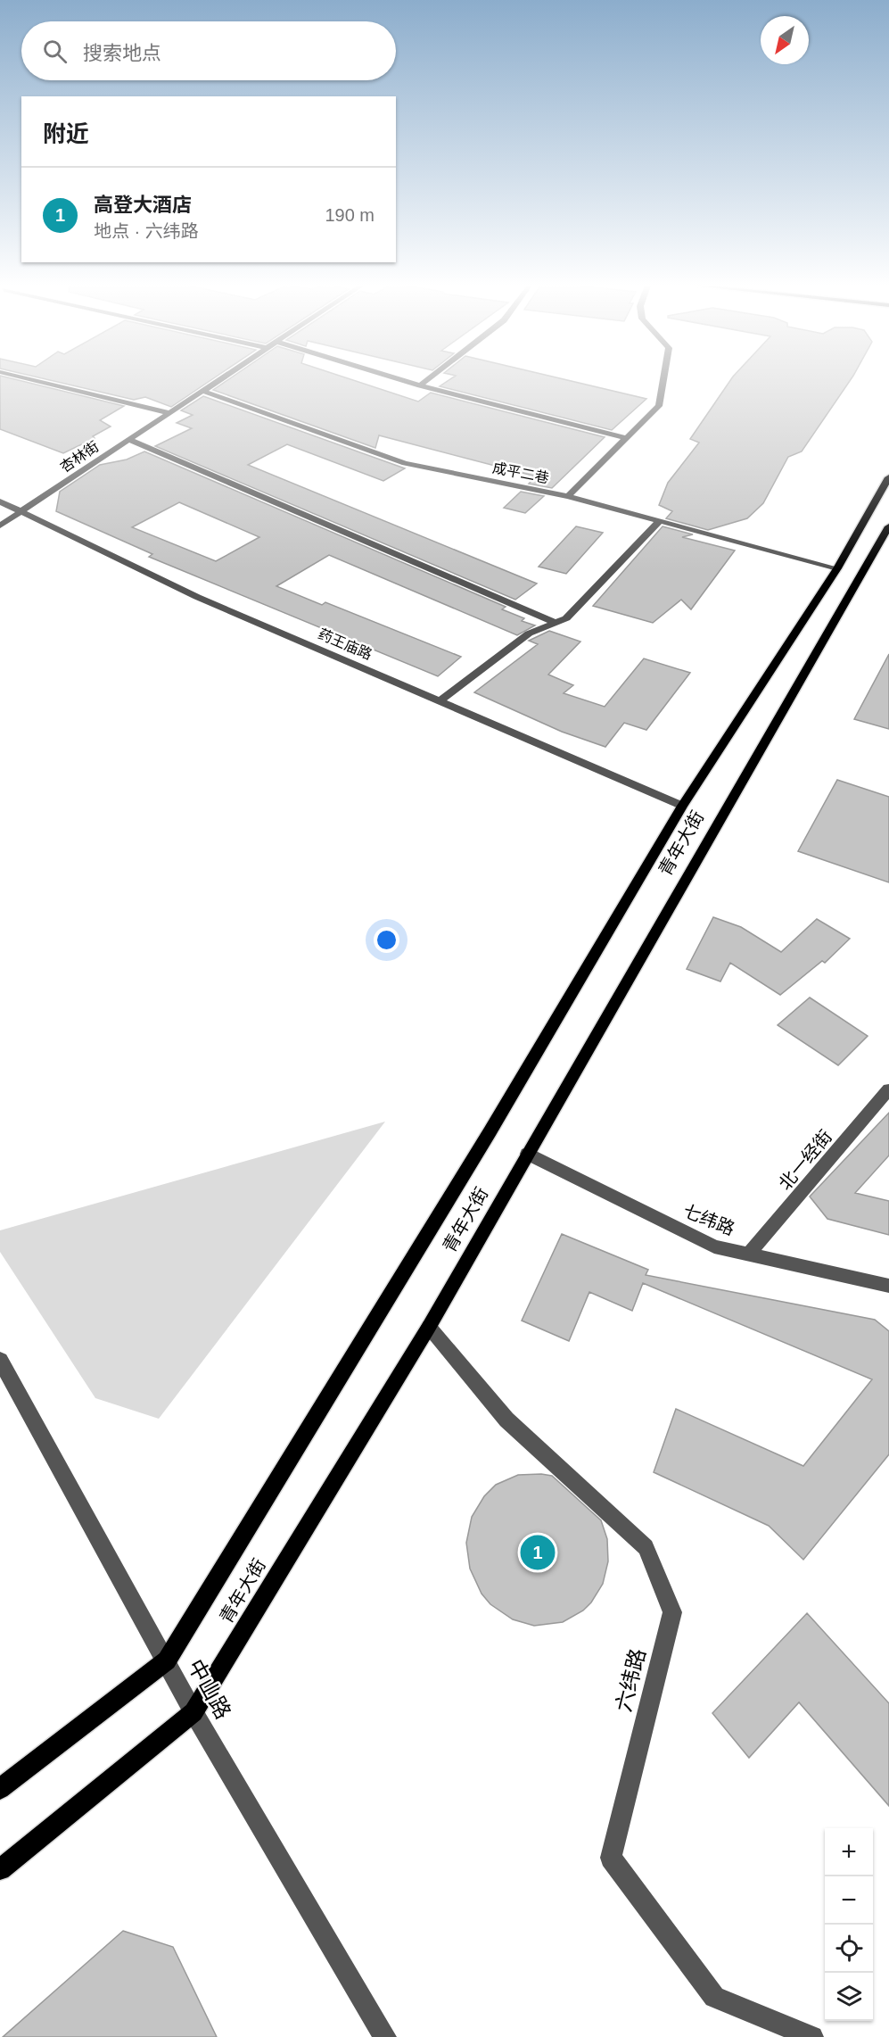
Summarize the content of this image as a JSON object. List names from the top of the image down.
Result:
{
  "streets": {
    "main road": ["青年大街"],
    "street": [
      "杏林街",
      "成平二巷",
      "药王庙路",
      "北一经街",
      "七纬路",
      "六纬路",
      "中山路"
    ]
  },
  "crossings": [
    ["杏林街", "成平二巷"],
    ["杏林街", "药王庙路"],
    ["成平二巷", "青年大街"],
    ["药王庙路", "青年大街"],
    ["青年大街", "七纬路"],
    ["青年大街", "六纬路"],
    ["青年大街", "中山路"],
    ["北一经街", "七纬路"]
  ],
  "north": "bottom left",
  "page": {
    "search": "搜索地点",
    "heading": "附近",
    "list": [
      {
        "mark": "1",
        "name": "高登大酒店",
        "note": "地点 · 六纬路",
        "value": "190 m"
      }
    ],
    "pins": "1",
    "map_buttons": ["+", "−"]
  }
}
